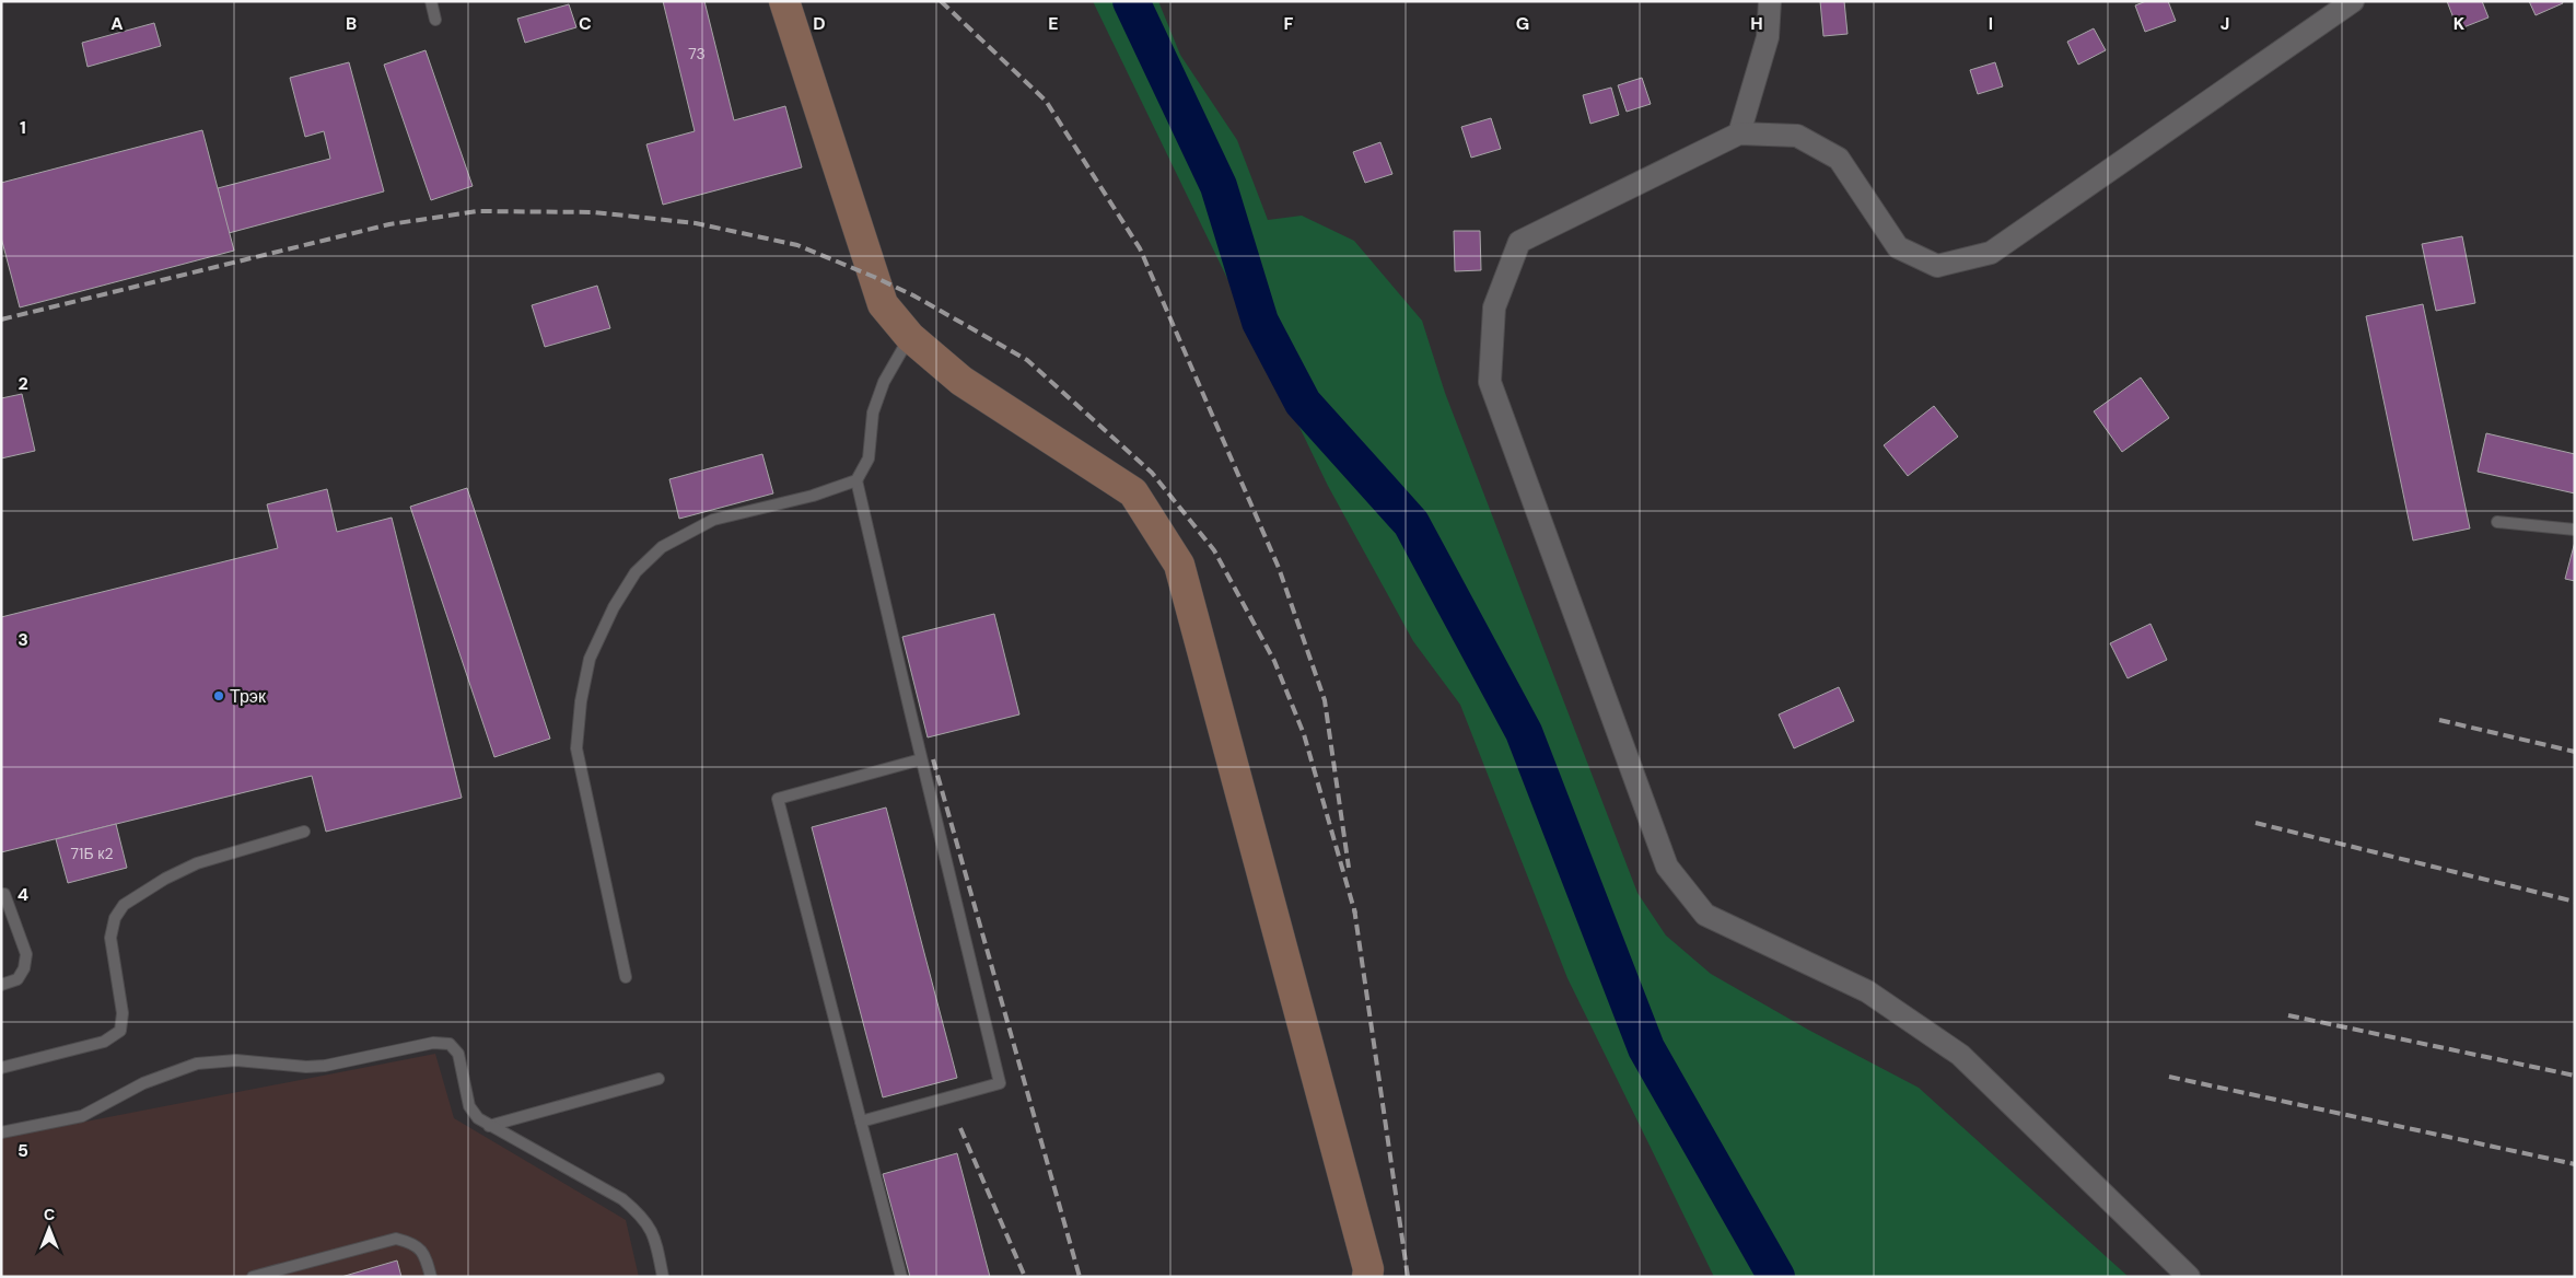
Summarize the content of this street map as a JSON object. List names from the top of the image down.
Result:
{
  "places": ["Трэк"],
  "house_numbers": ["73", "71Б к2"],
  "north": "top",
  "grid": {
    "columns": [
      "A",
      "B",
      "C",
      "D",
      "E",
      "F",
      "G",
      "H",
      "I",
      "J",
      "K"
    ],
    "rows": [
      "1",
      "2",
      "3",
      "4",
      "5"
    ]
  }
}
